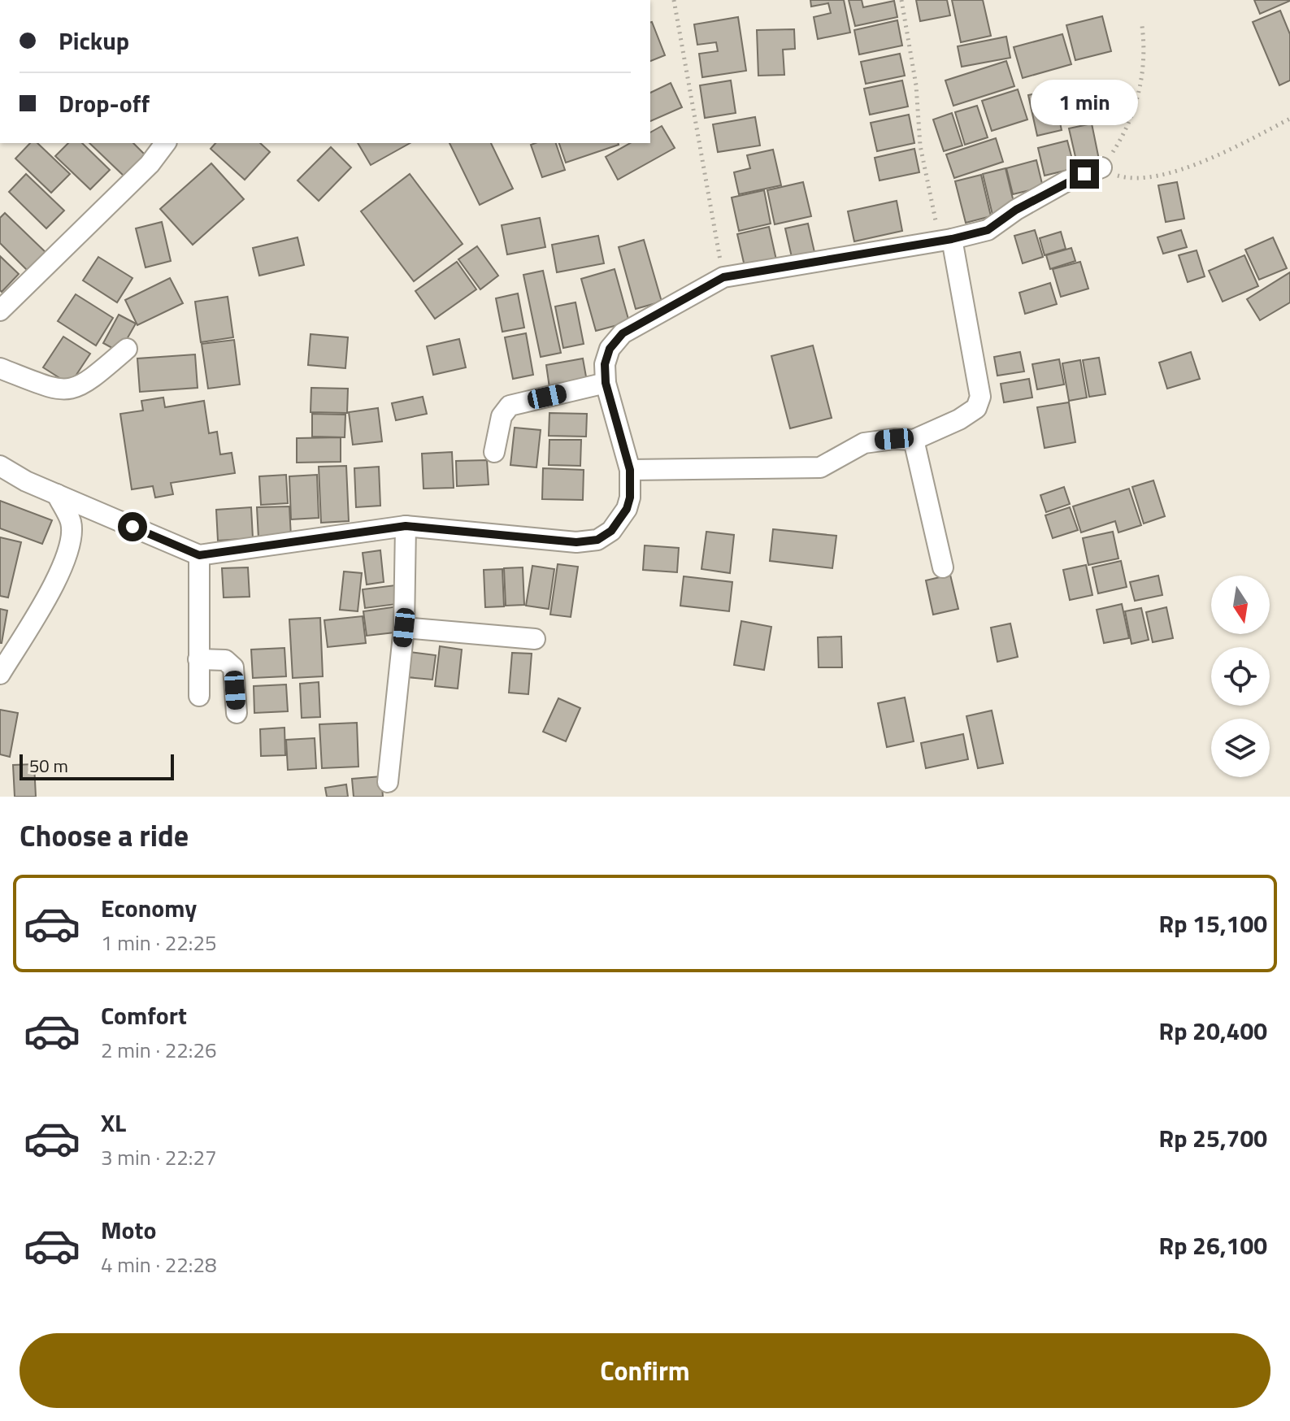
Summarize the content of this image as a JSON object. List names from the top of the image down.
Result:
{
  "scale_bar": "50 m",
  "north": "bottom",
  "page": {
    "banner": ["Pickup", "Drop-off"],
    "bubble": "1 min",
    "scale": "50 m",
    "heading": "Choose a ride",
    "list": [
      {
        "name": "Economy",
        "note": "1 min · 22:25",
        "value": "Rp 15,100"
      },
      {
        "name": "Comfort",
        "note": "2 min · 22:26",
        "value": "Rp 20,400"
      },
      {
        "name": "XL",
        "note": "3 min · 22:27",
        "value": "Rp 25,700"
      },
      {
        "name": "Moto",
        "note": "4 min · 22:28",
        "value": "Rp 26,100"
      }
    ],
    "buttons": "Confirm"
  }
}
